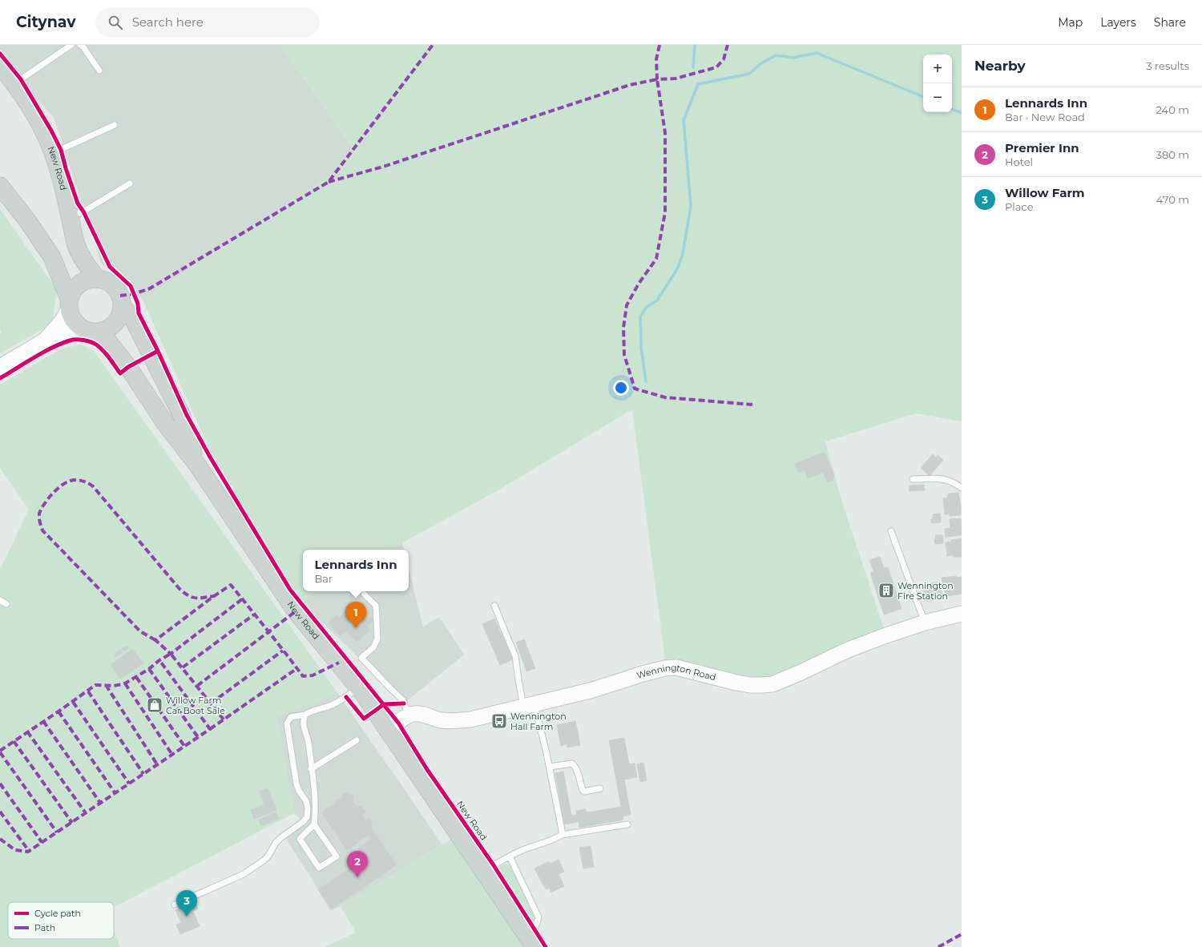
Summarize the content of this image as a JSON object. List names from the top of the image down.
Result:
{
  "streets": {
    "main road": ["New Road", "Wennington Road"]
  },
  "places": {
    "building": ["Wennington Fire Station"],
    "shop": ["Willow Farm Car Boot Sale"],
    "bus stop": ["Wennington Hall Farm"]
  },
  "legend": ["Cycle path", "Path"],
  "page": {
    "header": "Citynav",
    "search": "Search here",
    "nav": ["Map", "Layers", "Share"],
    "heading": ["Nearby", "3 results"],
    "map_buttons": ["+", "−"],
    "list": [
      {
        "mark": "1",
        "name": "Lennards Inn",
        "note": "Bar · New Road",
        "value": "240 m"
      },
      {
        "mark": "2",
        "name": "Premier Inn",
        "note": "Hotel",
        "value": "380 m"
      },
      {
        "mark": "3",
        "name": "Willow Farm",
        "note": "Place",
        "value": "470 m"
      }
    ],
    "popup": ["Lennards Inn", "Bar"],
    "pins": ["1", "2", "3"]
  }
}
